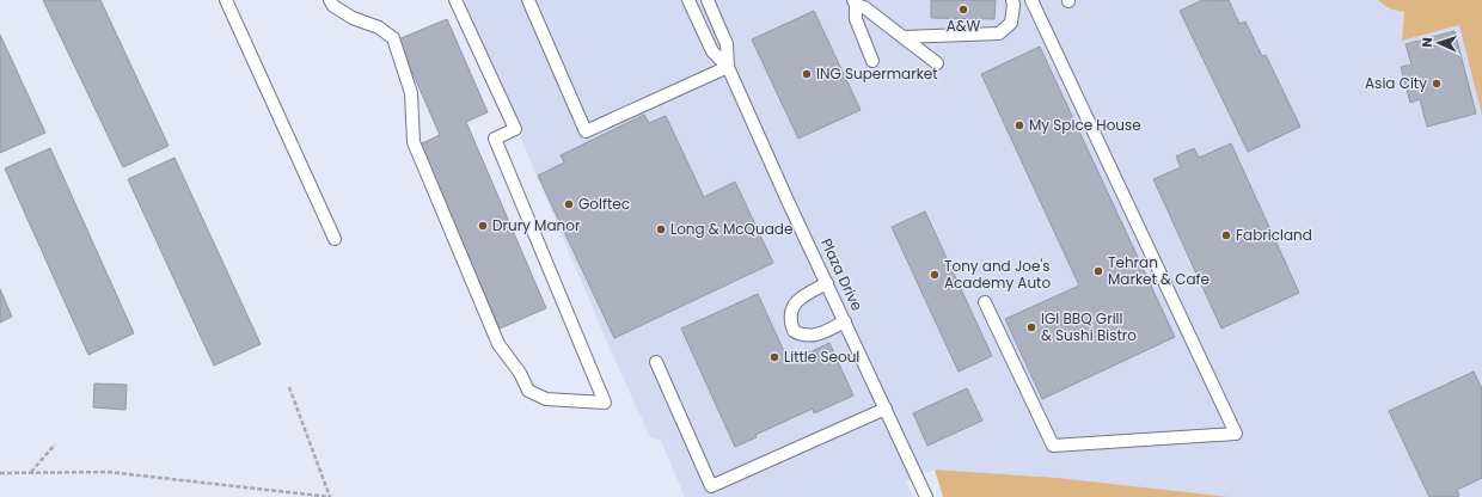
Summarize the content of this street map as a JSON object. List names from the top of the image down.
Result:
{
  "streets": {
    "lane": ["Plaza Drive"]
  },
  "places": [
    "A&W",
    "ING Supermarket",
    "Asia City",
    "My Spice House",
    "Golftec",
    "Drury Manor",
    "Long & McQuade",
    "Fabricland",
    "Tehran Market & Cafe",
    "Tony and Joe's Academy Auto",
    "IGI BBQ Grill & Sushi Bistro",
    "Little Seoul"
  ],
  "north": "left"
}
